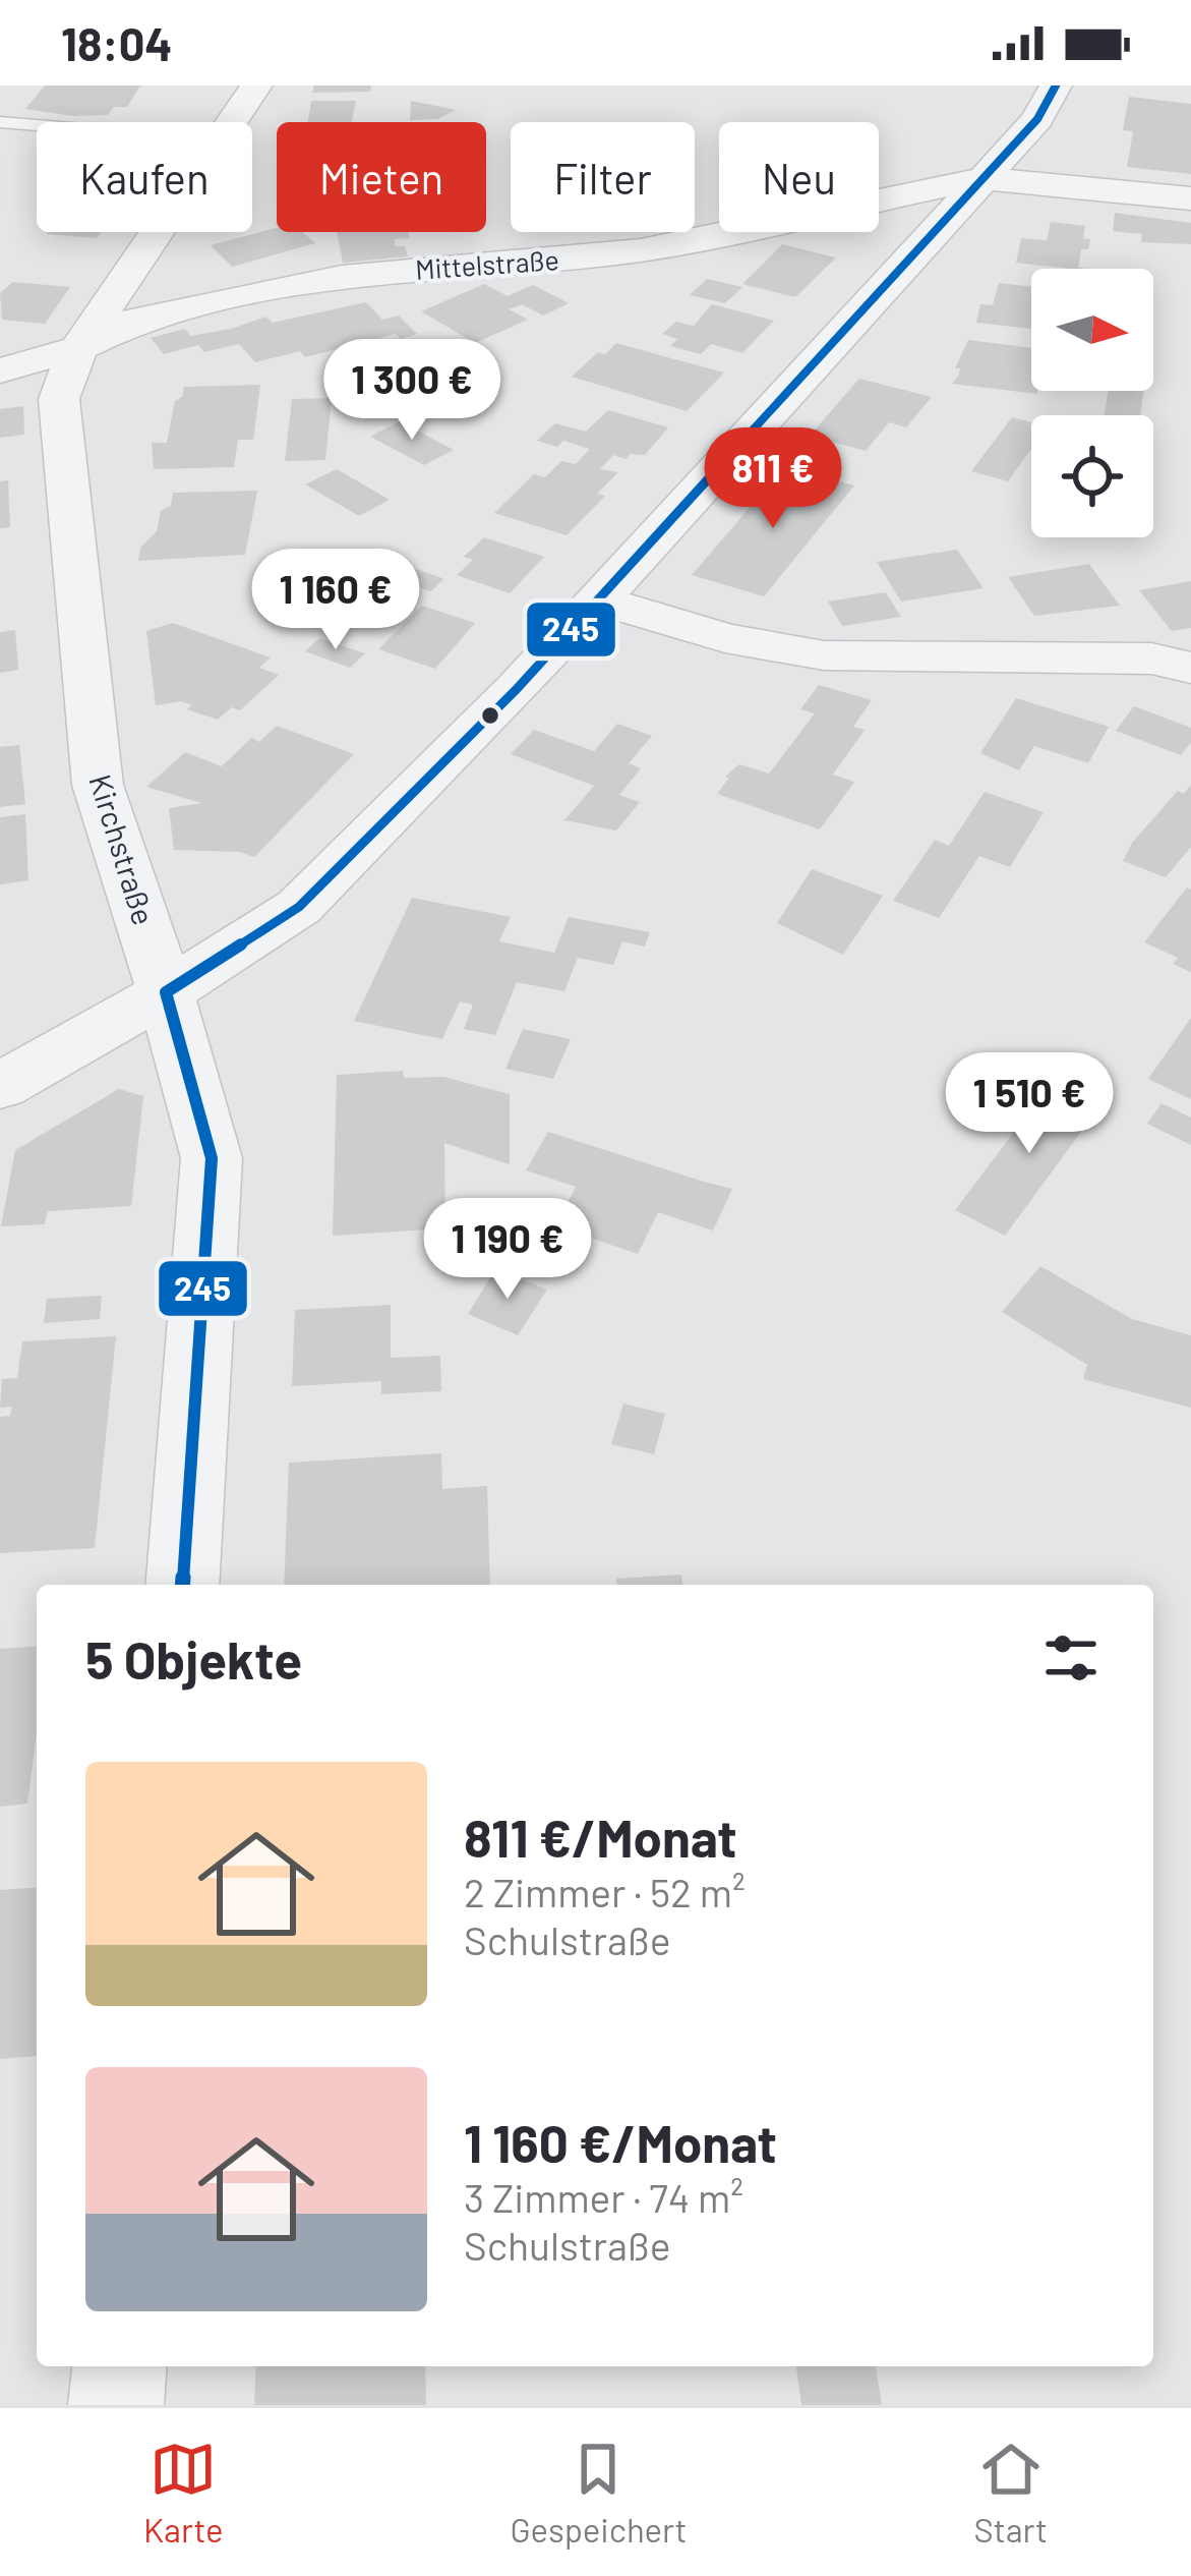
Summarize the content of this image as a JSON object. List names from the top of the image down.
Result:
{
  "streets": {
    "street": ["Mittelstraße", "Kirchstraße"]
  },
  "crossings": [
    ["Mittelstraße", "Kirchstraße"]
  ],
  "lines": ["transit line 245"],
  "north": "right",
  "page": {
    "status": "18:04",
    "chip": [
      "Kaufen",
      "Mieten",
      "Filter",
      "Neu"
    ],
    "price": [
      "1 300 €",
      "811 €",
      "1 160 €",
      "1 510 €",
      "1 190 €"
    ],
    "heading": "5 Objekte",
    "list": [
      {
        "name": "811 €/Monat",
        "note": "2 Zimmer · 52 m² · Schulstraße"
      },
      {
        "name": "1 160 €/Monat",
        "note": "3 Zimmer · 74 m² · Schulstraße"
      }
    ],
    "tabs": ["Karte", "Gespeichert", "Start"]
  }
}
